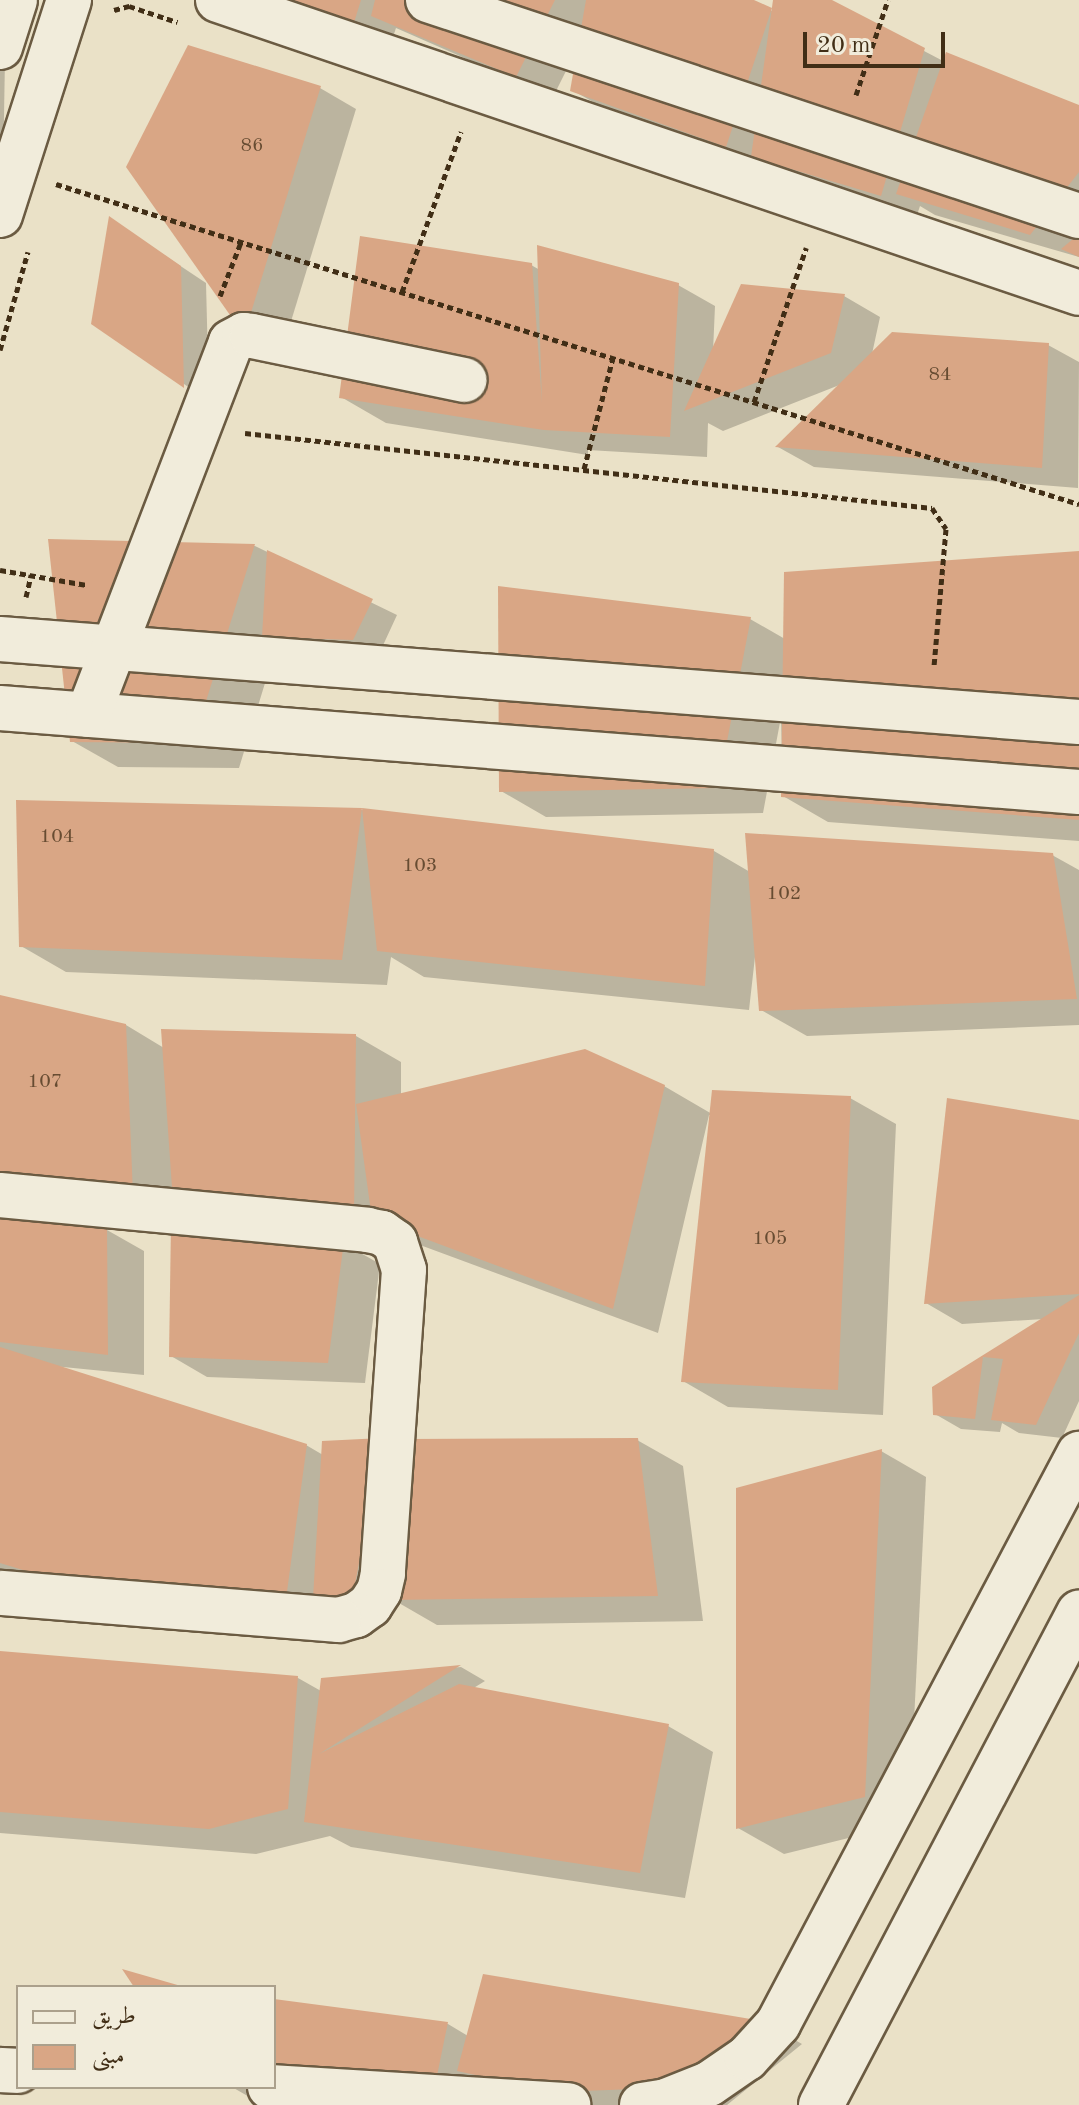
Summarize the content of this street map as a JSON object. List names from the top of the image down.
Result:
{
  "house_numbers": [
    "86",
    "84",
    "104",
    "103",
    "102",
    "107",
    "105"
  ],
  "legend": ["طريق", "مبنى"],
  "scale_bar": "20 m"
}
